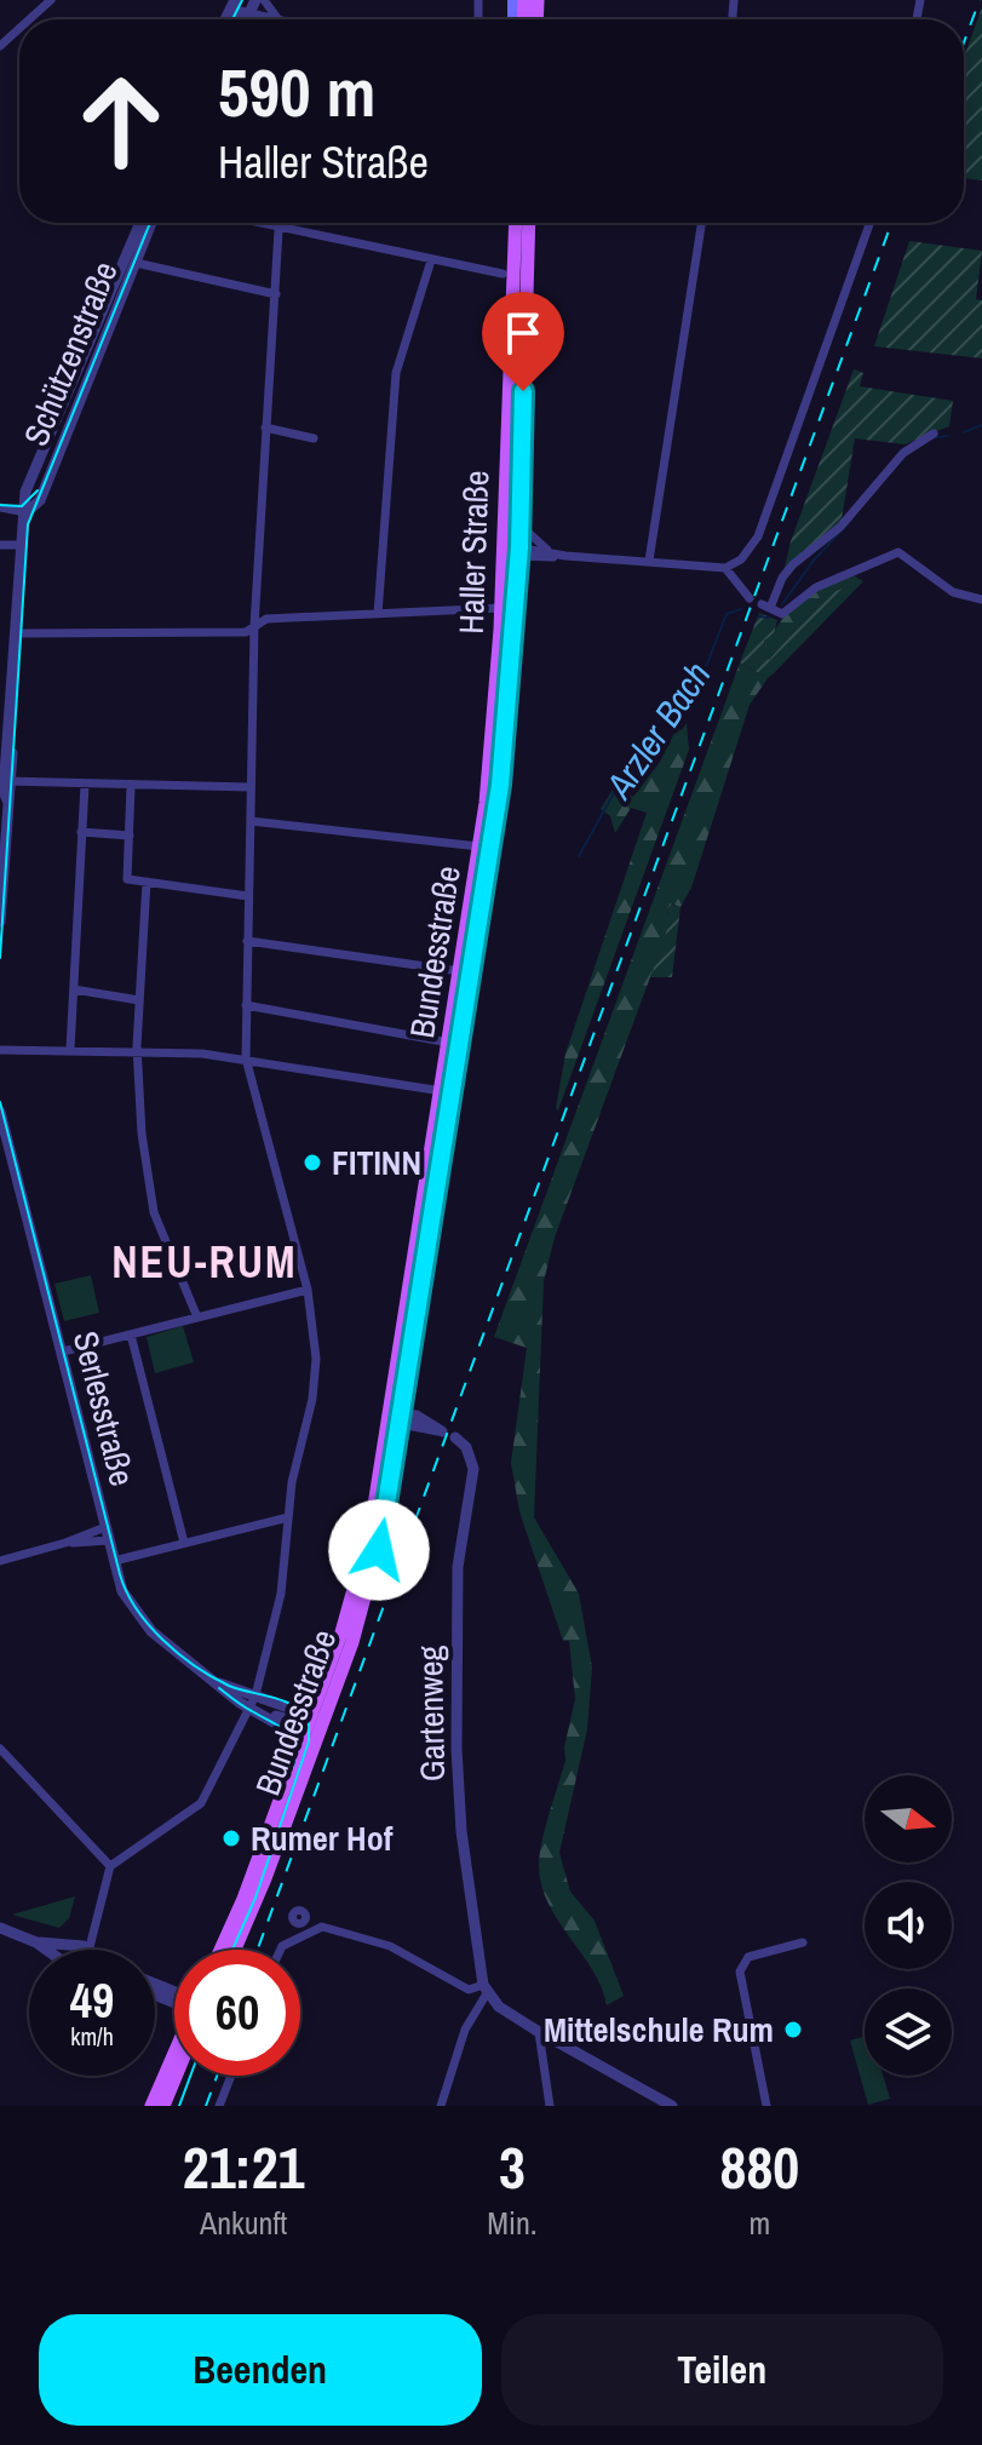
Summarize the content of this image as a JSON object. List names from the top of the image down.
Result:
{
  "streets": {
    "main road": ["Haller Straße", "Bundesstraße"],
    "street": ["Schützenstraße", "Serlesstraße", "Gartenweg"]
  },
  "crossings": [
    ["Haller Straße", "Bundesstraße"],
    ["Bundesstraße", "Serlesstraße"]
  ],
  "districts": ["NEU-RUM"],
  "water": ["Arzler Bach"],
  "places": ["FITINN", "Rumer Hof", "Mittelschule Rum"],
  "north": "right",
  "page": {
    "turn": ["590 m", "Haller Straße"],
    "speed": "49 km/h",
    "limit": "60",
    "eta": [
      "21:21",
      "Ankunft",
      "3",
      "Min.",
      "880",
      "m"
    ],
    "buttons": ["Beenden", "Teilen"]
  }
}
